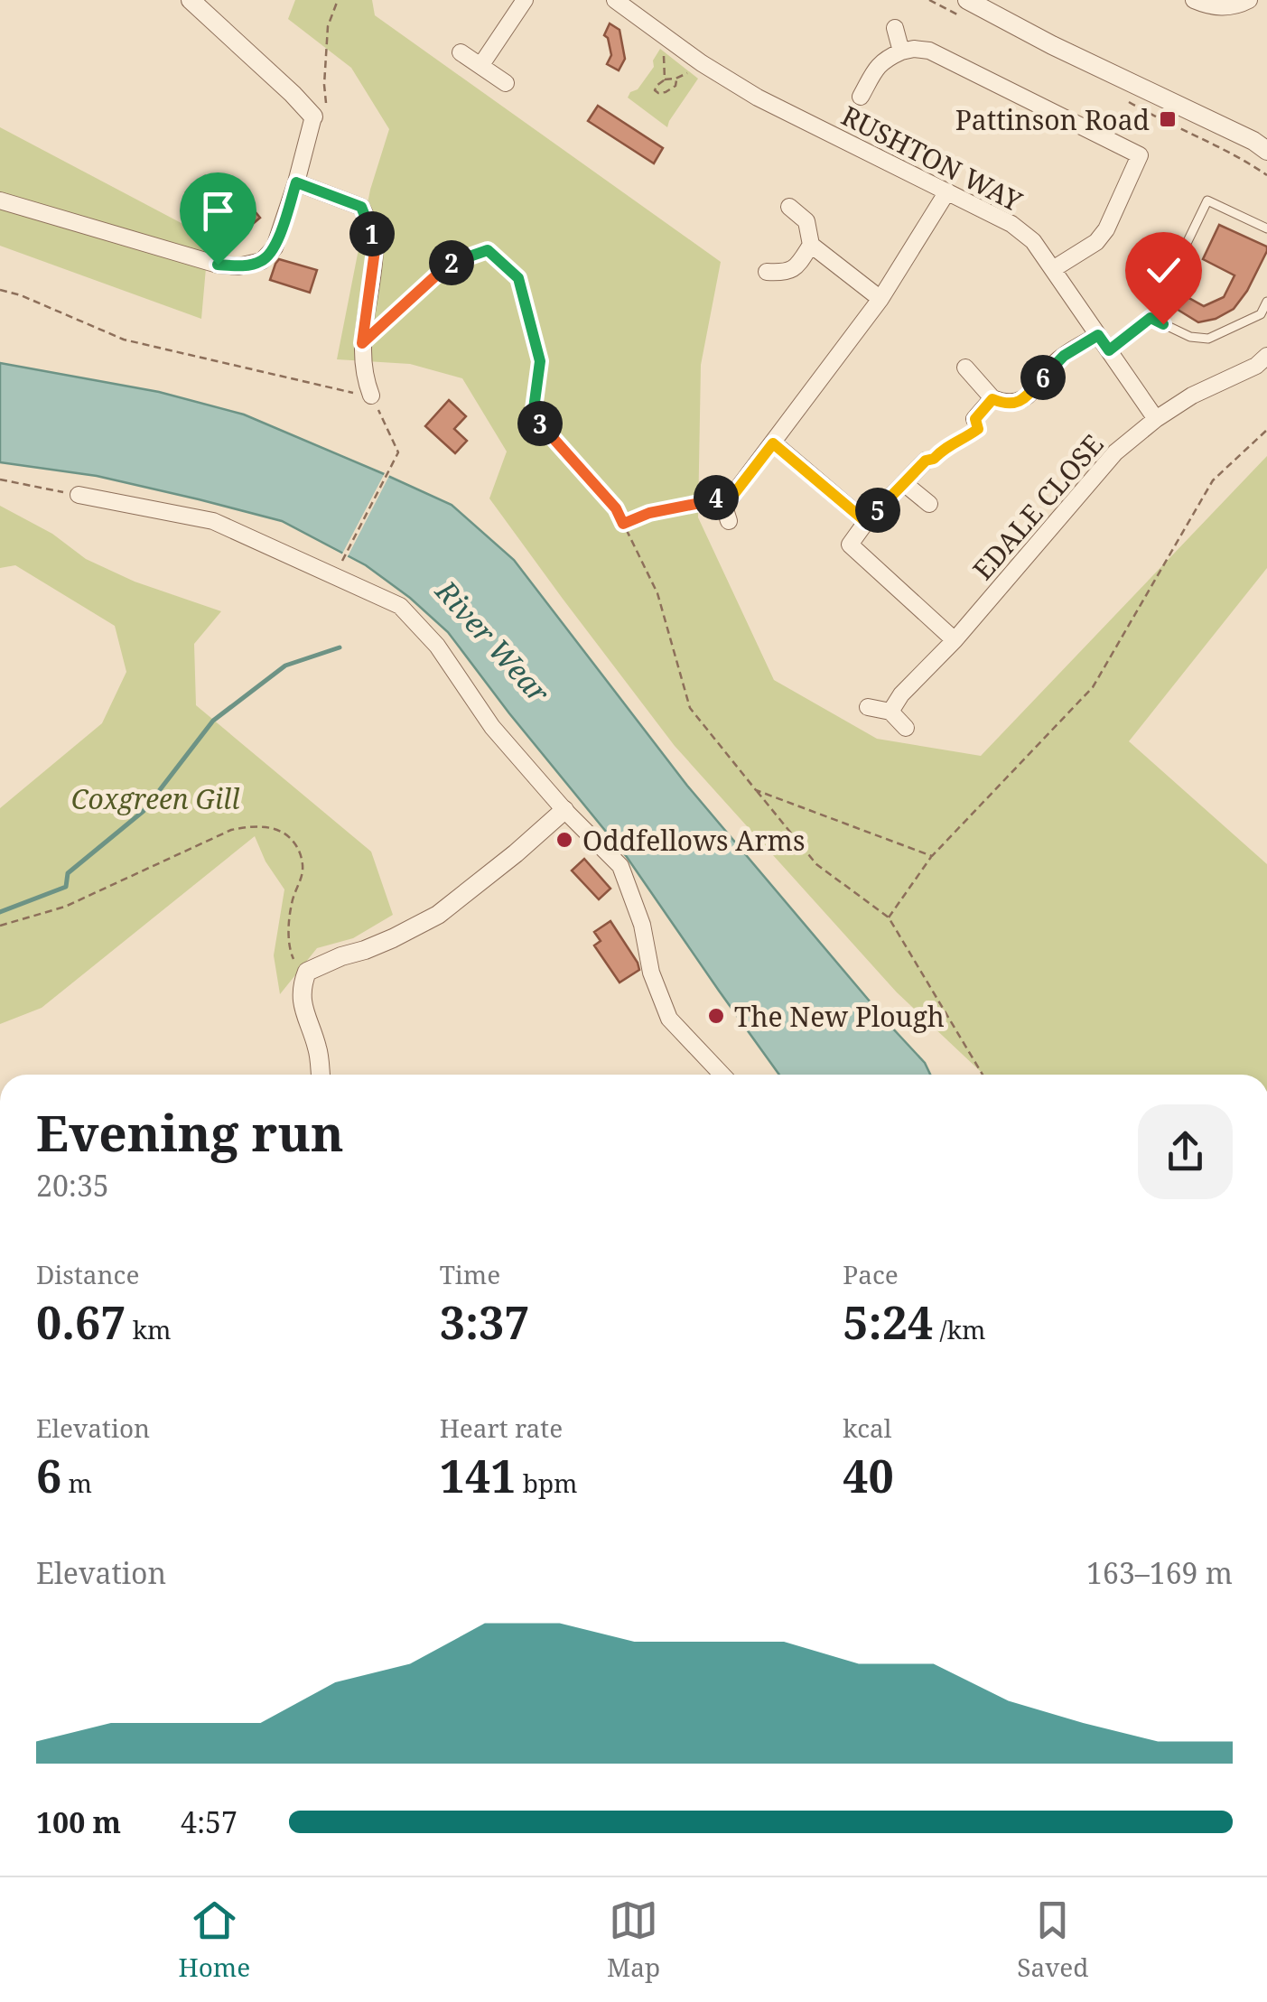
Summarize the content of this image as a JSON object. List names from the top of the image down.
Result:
{
  "streets": {
    "street": ["RUSHTON WAY", "EDALE CLOSE"]
  },
  "crossings": [
    ["RUSHTON WAY", "EDALE CLOSE"]
  ],
  "water": ["River Wear"],
  "parks": ["Coxgreen Gill"],
  "places": {
    "transit": ["Pattinson Road"],
    "other": ["Oddfellows Arms", "The New Plough"]
  },
  "page": {
    "pins": [
      "1",
      "2",
      "6",
      "3",
      "4",
      "5"
    ],
    "heading": ["Evening run", "20:35"],
    "stats": [
      ["Distance", "0.67 km"],
      ["Time", "3:37"],
      ["Pace", "5:24 /km"],
      ["Elevation", "6 m"],
      ["Heart rate", "141 bpm"],
      ["kcal", "40"]
    ],
    "chart": ["Elevation", "163–169 m"],
    "list": [
      {
        "name": "100 m",
        "note": "4:57"
      }
    ],
    "tabs": ["Home", "Map", "Saved"]
  }
}
